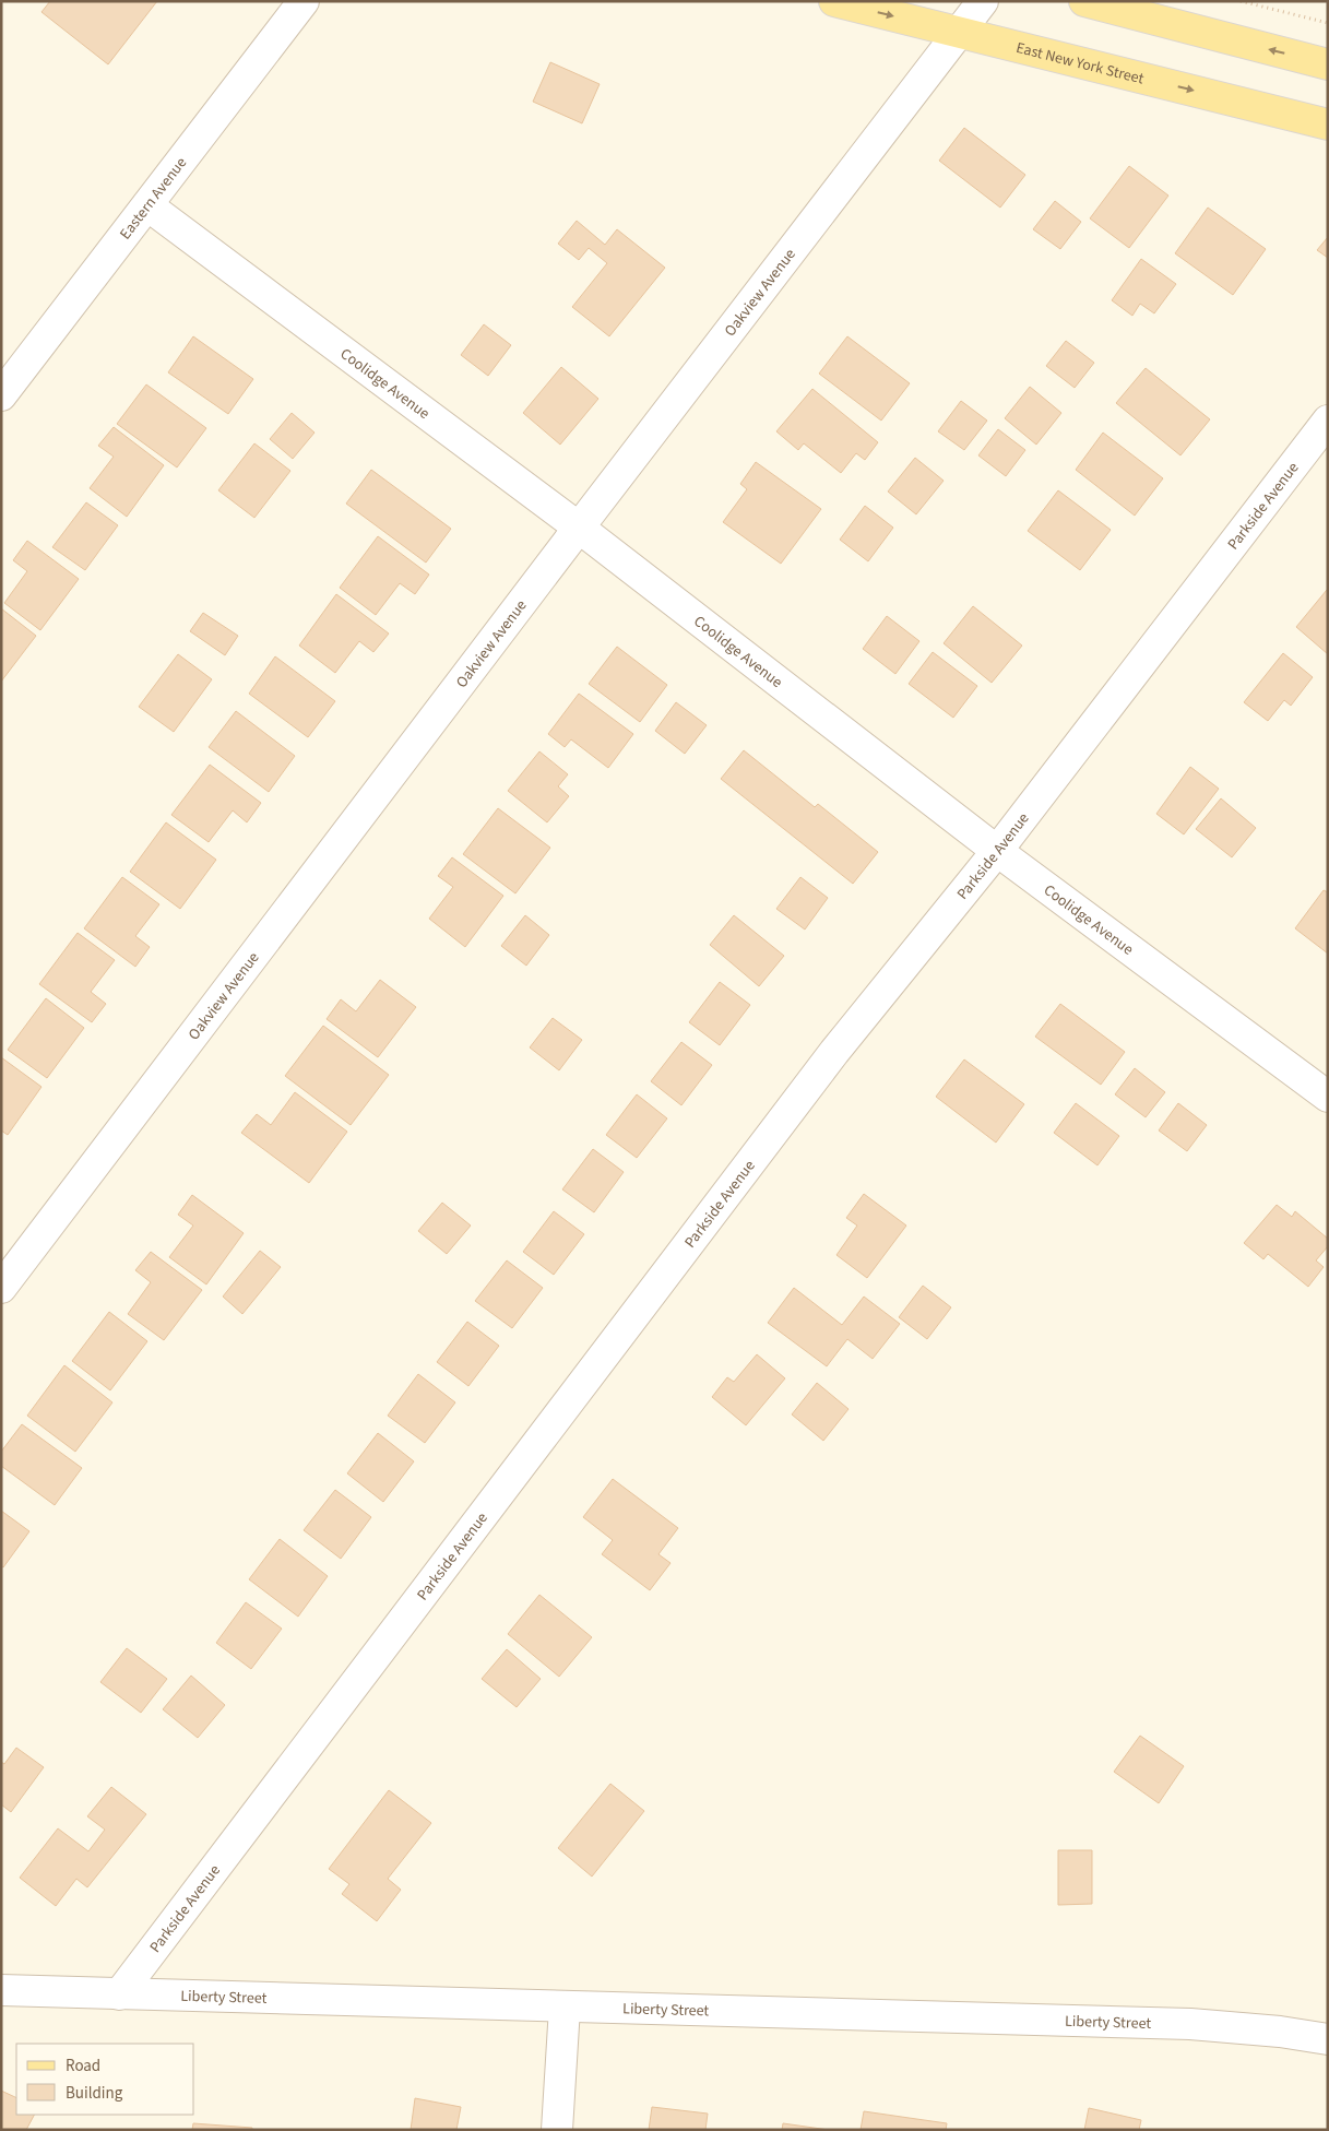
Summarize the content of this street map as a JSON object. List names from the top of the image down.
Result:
{
  "streets": {
    "main road": ["East New York Street"],
    "street": [
      "Eastern Avenue",
      "Oakview Avenue",
      "Coolidge Avenue",
      "Parkside Avenue",
      "Liberty Street"
    ]
  },
  "crossings": [
    ["East New York Street", "Oakview Avenue"],
    ["Eastern Avenue", "Coolidge Avenue"],
    ["Oakview Avenue", "Coolidge Avenue"],
    ["Coolidge Avenue", "Parkside Avenue"],
    ["Parkside Avenue", "Liberty Street"]
  ],
  "legend": ["Road", "Building"]
}
